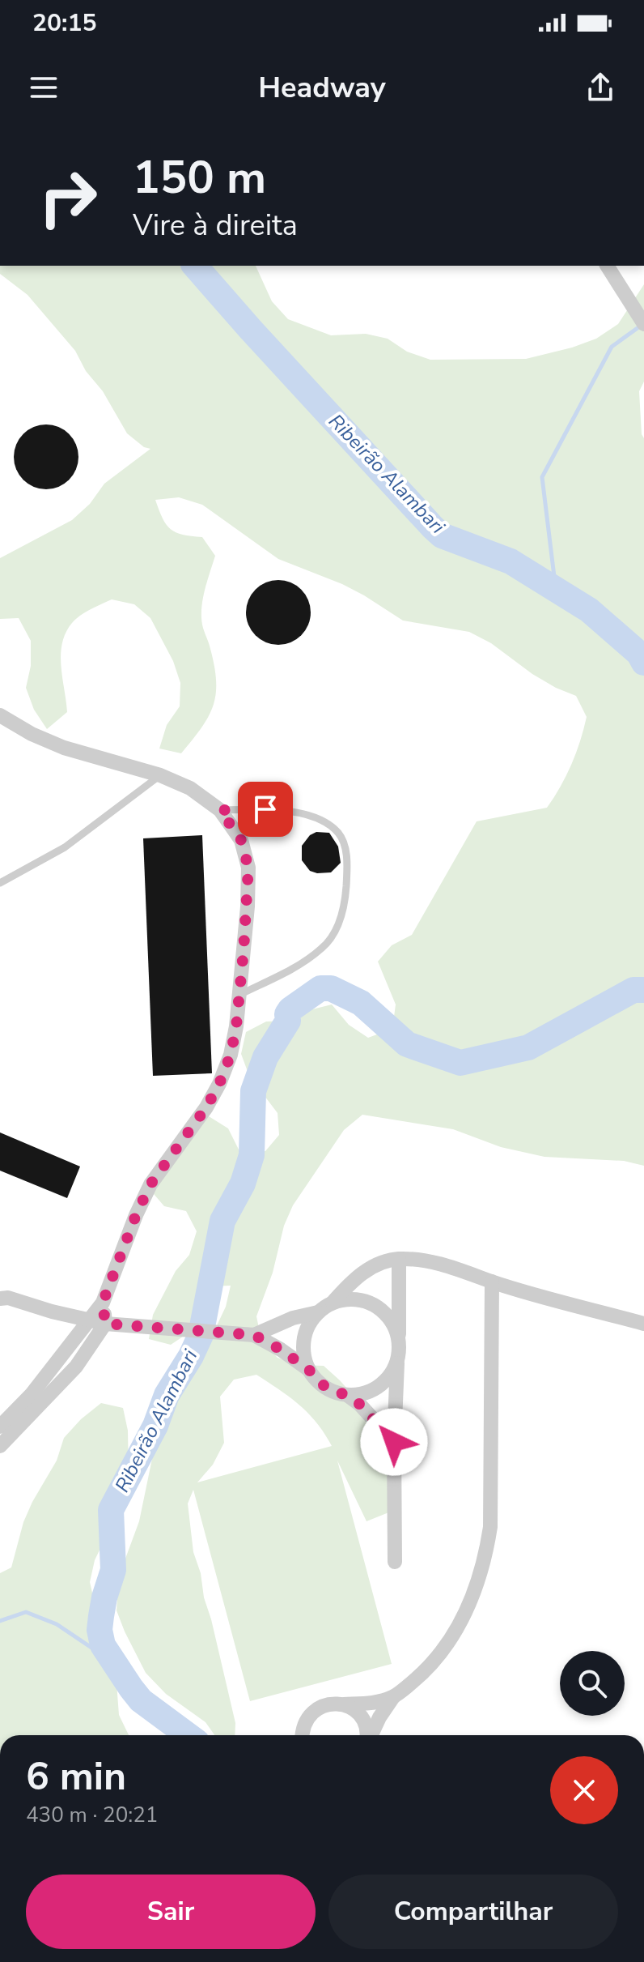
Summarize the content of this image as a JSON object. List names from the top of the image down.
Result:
{
  "water": ["Ribeirão Alambari"],
  "page": {
    "status": "20:15",
    "header": "Headway",
    "turn": ["150 m", "Vire à direita"],
    "heading": ["6 min", "430 m · 20:21"],
    "buttons": ["Sair", "Compartilhar"]
  }
}
